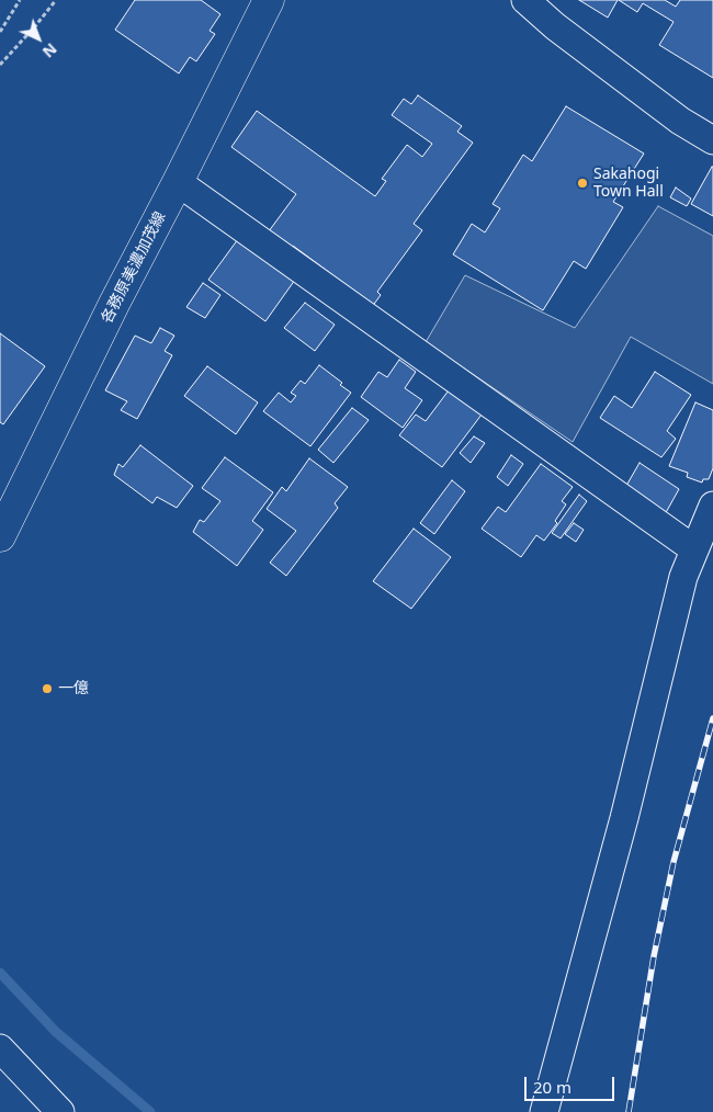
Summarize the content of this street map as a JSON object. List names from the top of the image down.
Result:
{
  "streets": {
    "main road": ["各務原美濃加茂線"]
  },
  "places": ["Sakahogi Town Hall", "一億"],
  "scale_bar": "20 m",
  "north": "bottom right"
}
